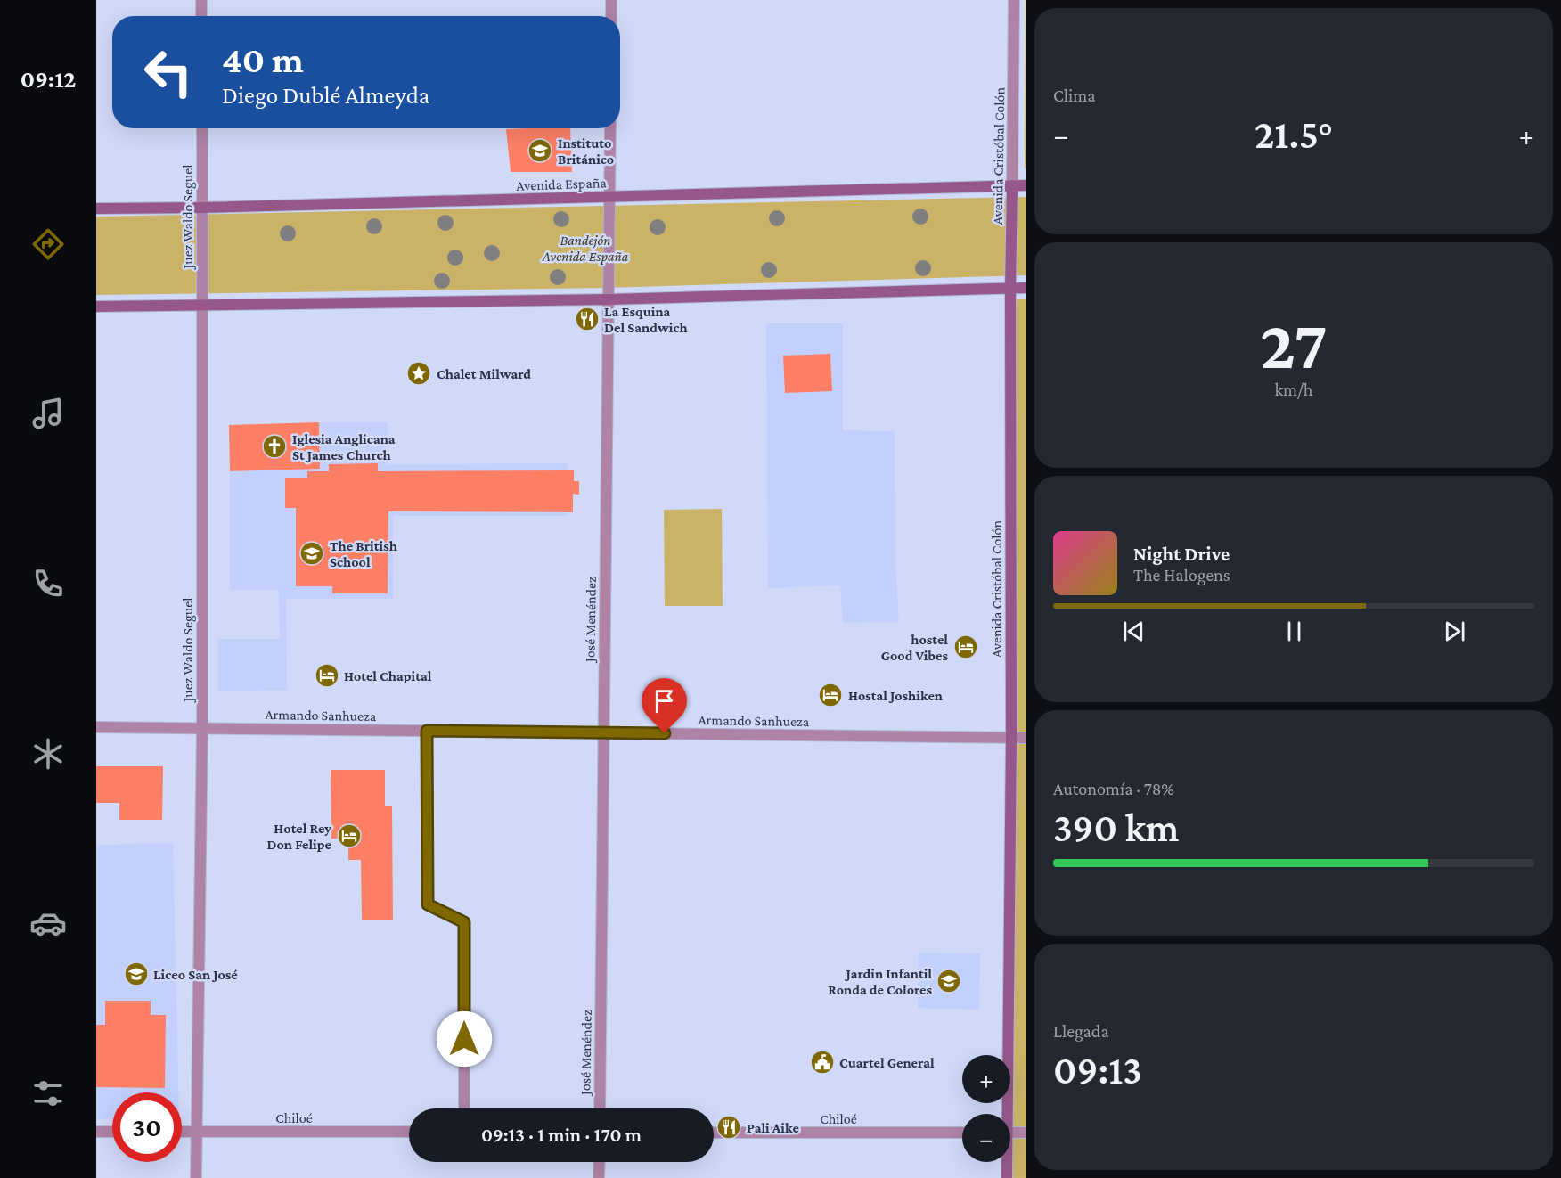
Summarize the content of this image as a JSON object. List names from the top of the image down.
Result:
{
  "streets": {
    "main road": ["Avenida Cristóbal Colón", "Avenida España"],
    "street": [
      "Juez Waldo Seguel",
      "José Menéndez",
      "Armando Sanhueza",
      "Chiloé"
    ]
  },
  "crossings": [
    ["Avenida Cristóbal Colón", "Avenida España"],
    ["Avenida Cristóbal Colón", "Armando Sanhueza"],
    ["Avenida España", "Juez Waldo Seguel"],
    ["Avenida España", "José Menéndez"],
    ["Juez Waldo Seguel", "Armando Sanhueza"],
    ["Juez Waldo Seguel", "Chiloé"],
    ["José Menéndez", "Armando Sanhueza"]
  ],
  "parks": ["Bandejón Avenida España"],
  "places": {
    "school or university": [
      "Instituto Británico",
      "The British School",
      "Liceo San José",
      "Jardin Infantil Ronda de Colores"
    ],
    "restaurant": ["La Esquina Del Sandwich", "Pali Aike"],
    "place": ["Chalet Milward"],
    "church": ["Iglesia Anglicana St James Church"],
    "hotel": [
      "hostel Good Vibes",
      "Hotel Chapital",
      "Hostal Joshiken",
      "Hotel Rey Don Felipe"
    ],
    "public building": ["Cuartel General"]
  },
  "page": {
    "tabs": "09:12",
    "tile": [
      "Clima",
      ["27", "km/h"],
      ["Autonomía · 78%", "390 km"],
      ["Llegada", "09:13"]
    ],
    "turn": ["40 m", "Diego Dublé Almeyda"],
    "heat": ["−", "21.5°", "+"],
    "song": ["Night Drive", "The Halogens"],
    "map_buttons": ["+", "−"],
    "limit": "30",
    "trip": "09:13 · 1 min · 170 m"
  }
}
